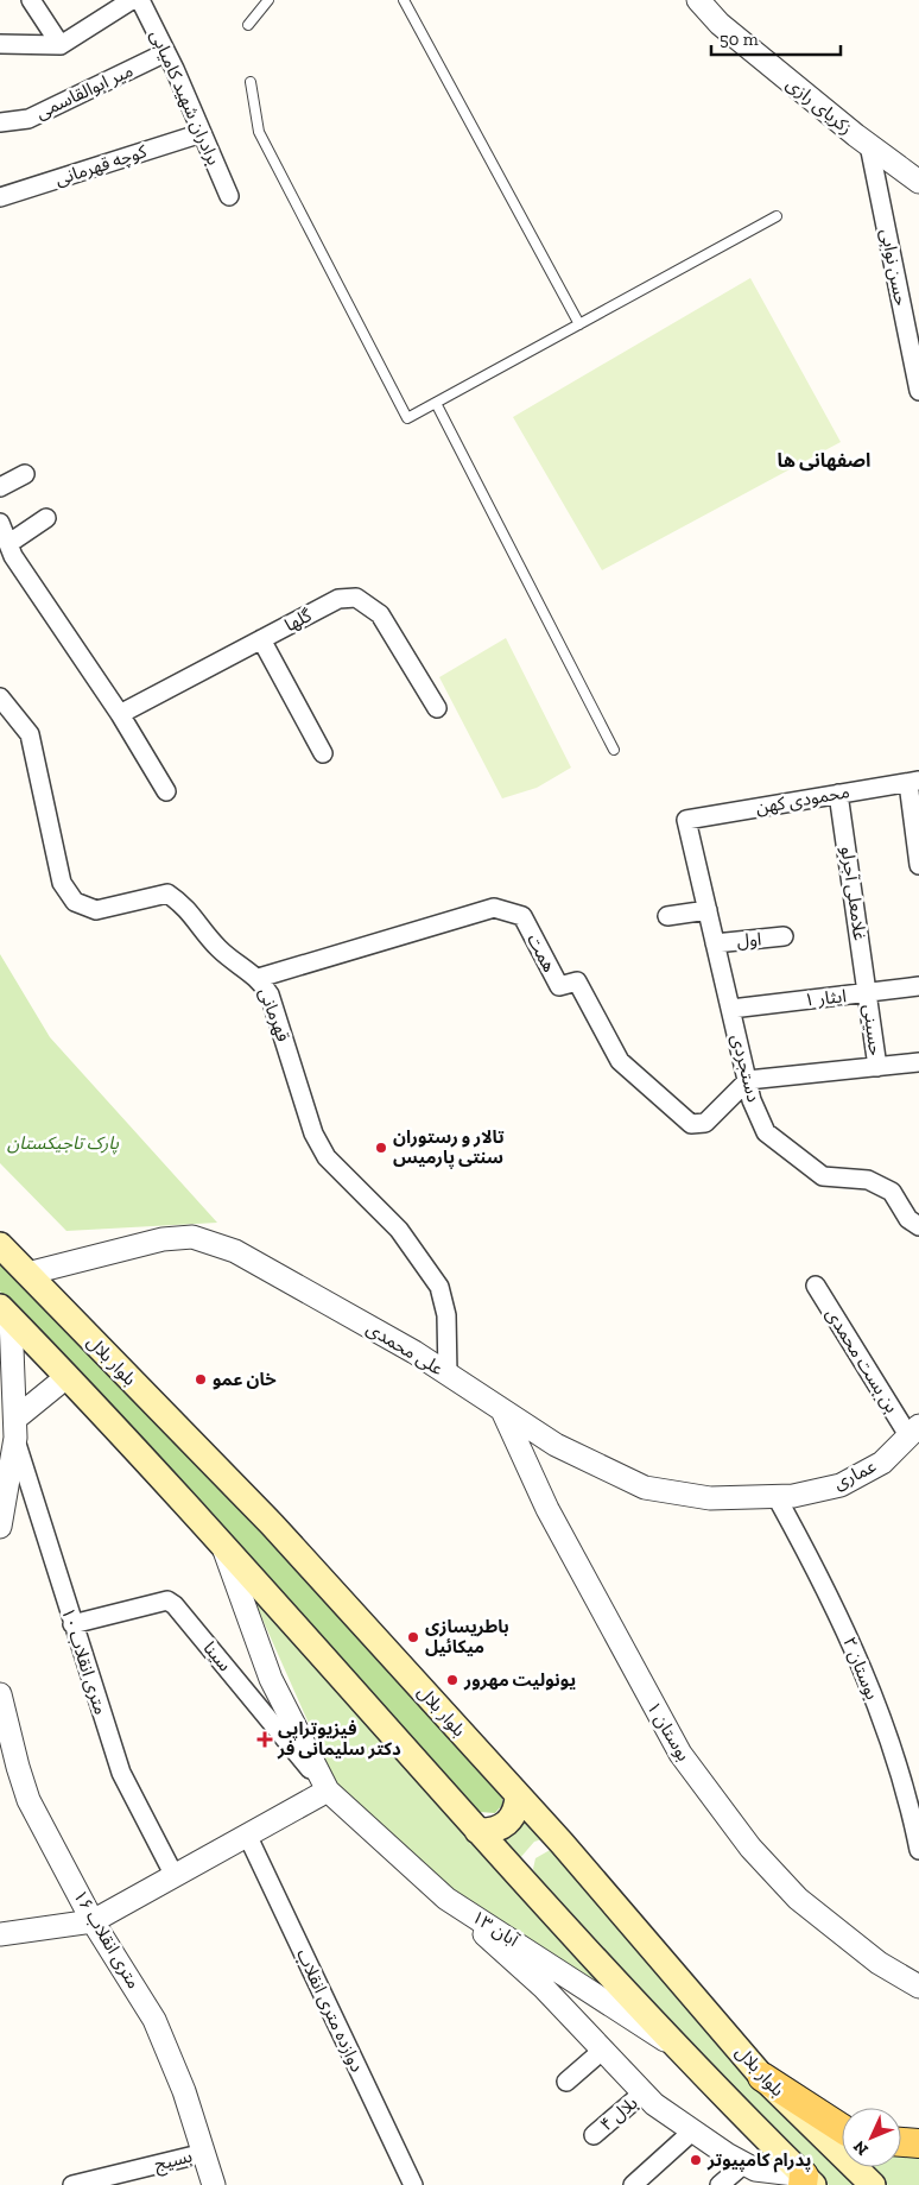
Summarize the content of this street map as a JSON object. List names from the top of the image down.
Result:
{
  "streets": {
    "main road": ["بلوار بلال"],
    "street": [
      "میر ابوالقاسمی",
      "برادران شهید کامیابی",
      "زکریای رازی",
      "کوچه قهرمانی",
      "حسن نوابی",
      "گلها",
      "محمودی کهن",
      "غلامعلی آجرلو",
      "اول",
      "همت",
      "۱ ایثار",
      "قهرمانی",
      "حسینی",
      "دستجردی",
      "علی محمدی",
      "بن بست محمدی",
      "عماری",
      "سینا",
      "۱۰ متری انقلاب",
      "بوستان ۲",
      "بوستان ۱",
      "۱۳ آبان",
      "۱۶ متری انقلاب",
      "دوازده متری انقلاب",
      "بلال ۴",
      "بسیج"
    ]
  },
  "crossings": [
    ["میر ابوالقاسمی", "برادران شهید کامیابی"],
    ["برادران شهید کامیابی", "کوچه قهرمانی"],
    ["زکریای رازی", "حسن نوابی"],
    ["محمودی کهن", "غلامعلی آجرلو"],
    ["محمودی کهن", "دستجردی"],
    ["غلامعلی آجرلو", "۱ ایثار"],
    ["غلامعلی آجرلو", "حسینی"],
    ["اول", "دستجردی"],
    ["همت", "قهرمانی"],
    ["همت", "دستجردی"],
    ["۱ ایثار", "حسینی"],
    ["۱ ایثار", "دستجردی"],
    ["قهرمانی", "علی محمدی"],
    ["علی محمدی", "بلوار بلال"],
    ["علی محمدی", "عماری"],
    ["علی محمدی", "بوستان ۲"],
    ["علی محمدی", "بوستان ۱"],
    ["بن بست محمدی", "عماری"],
    ["عماری", "بوستان ۲"],
    ["سینا", "۱۰ متری انقلاب"],
    ["سینا", "۱۳ آبان"],
    ["۱۶ متری انقلاب", "بسیج"]
  ],
  "districts": ["اصفهانی ها"],
  "parks": ["پارک تاجیکستان"],
  "places": {
    "other": [
      "تالار و رستوران سنتی پارمیس",
      "خان عمو",
      "باطریسازی میکائیل",
      "یونولیت مهرور",
      "پدرام کامپیوتر"
    ],
    "health": ["فیزیوتراپی دکتر سلیمانی فر"]
  },
  "scale_bar": "50 m",
  "north": "bottom left"
}
